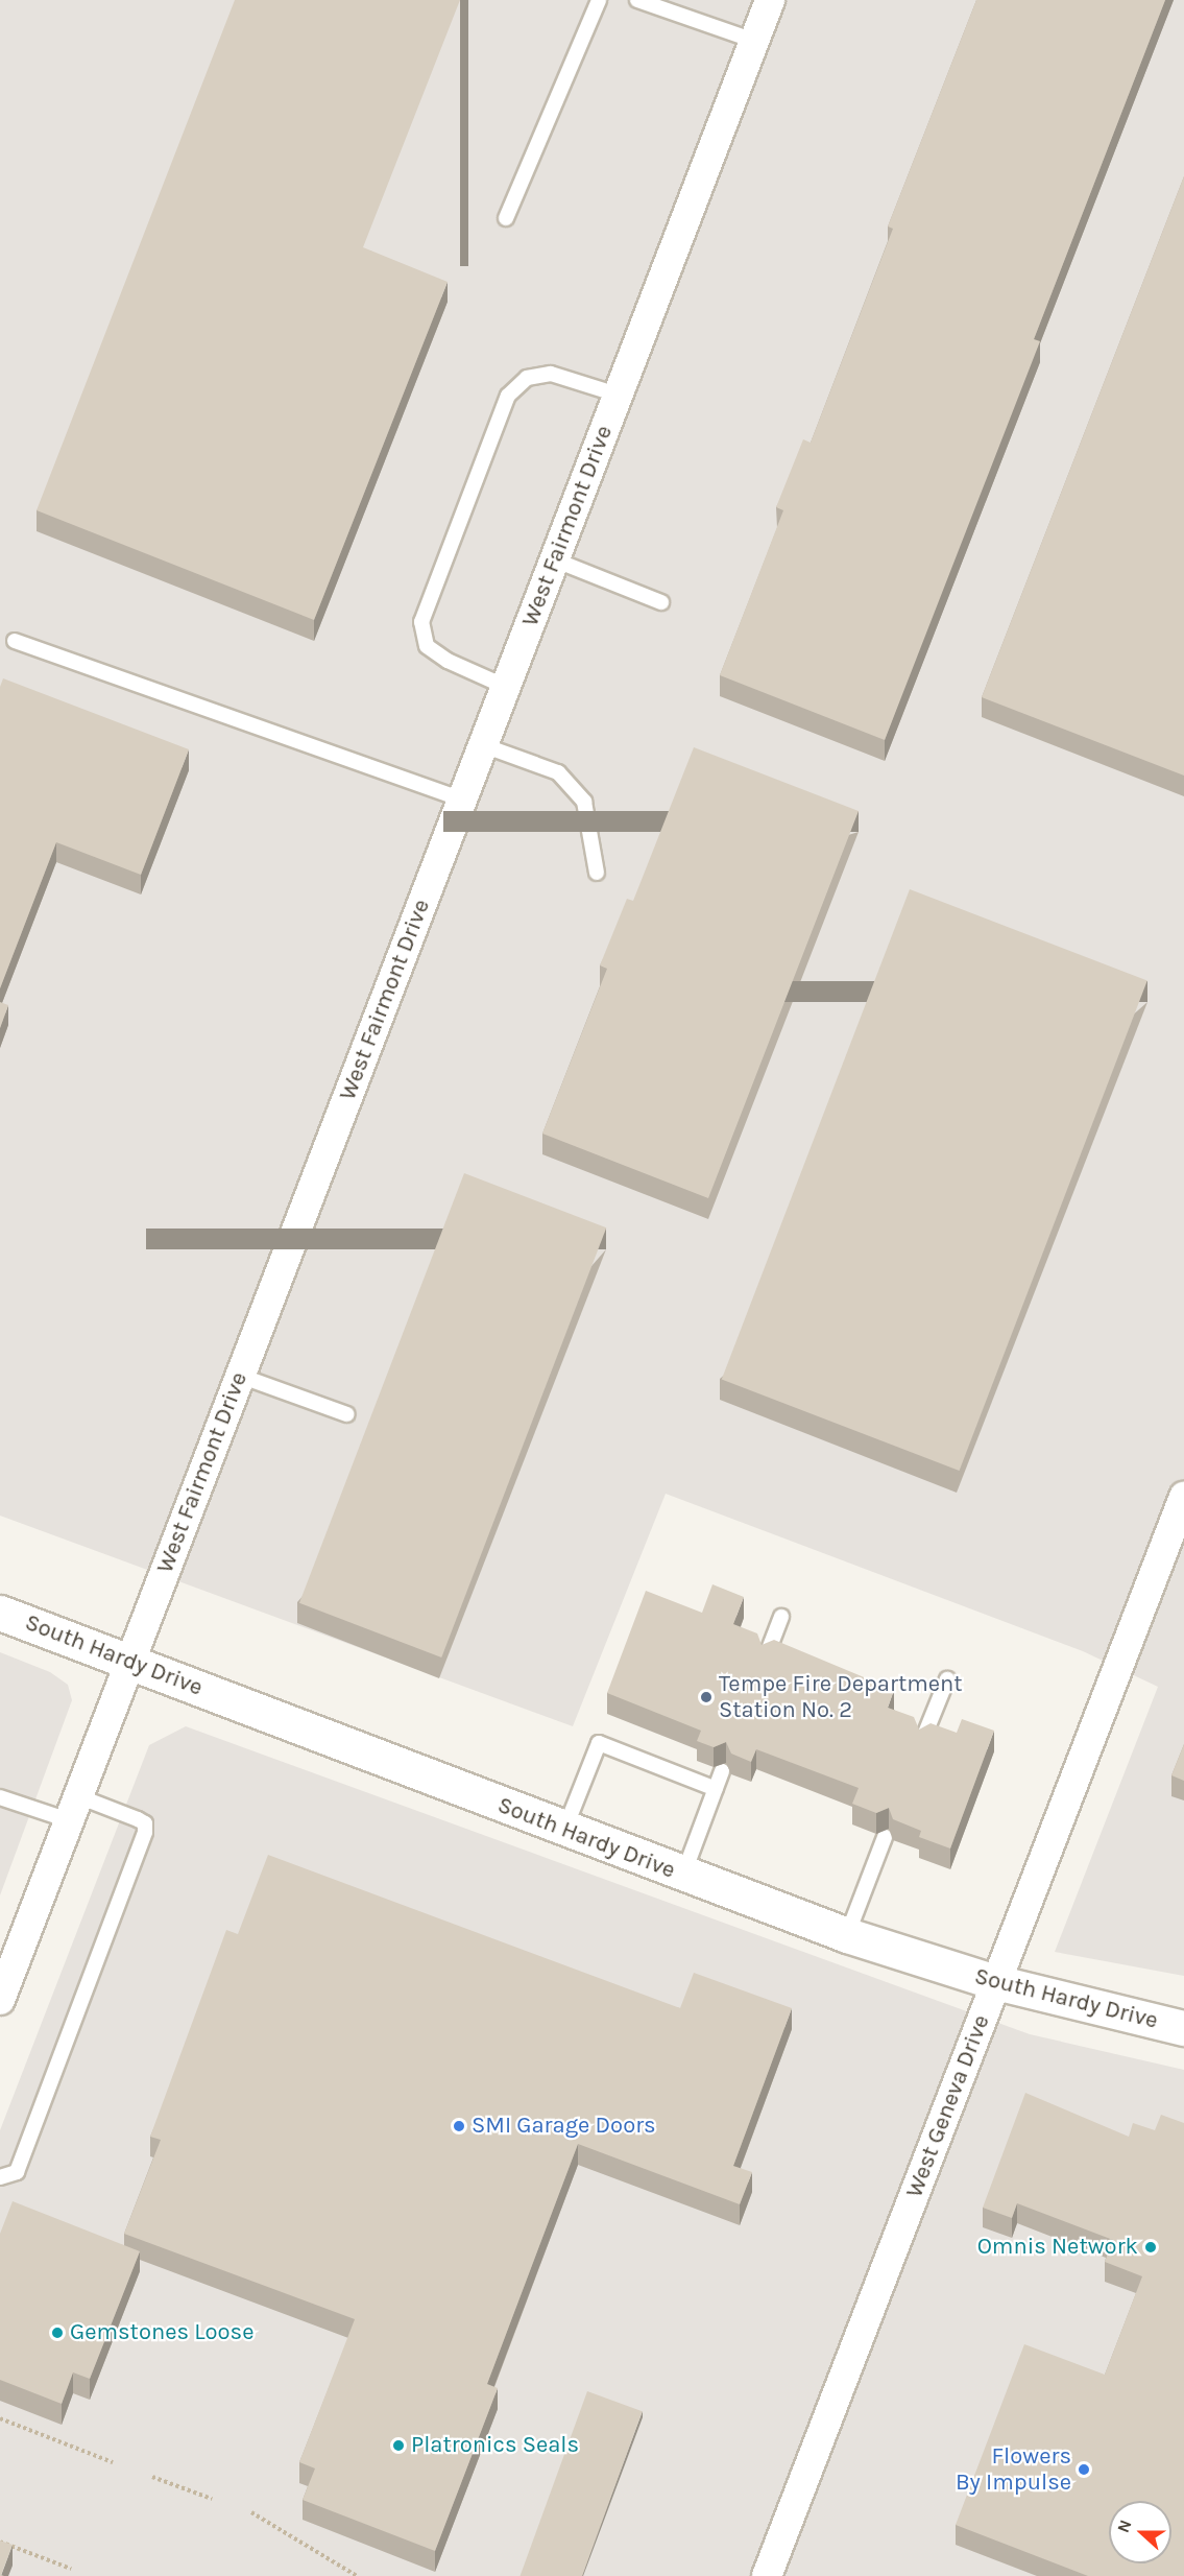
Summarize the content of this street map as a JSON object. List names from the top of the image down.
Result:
{
  "streets": {
    "street": ["West Fairmont Drive", "South Hardy Drive", "West Geneva Drive"]
  },
  "crossings": [
    ["West Fairmont Drive", "South Hardy Drive"],
    ["South Hardy Drive", "West Geneva Drive"]
  ],
  "places": [
    "Tempe Fire Department Station No. 2",
    "SMI Garage Doors",
    "Omnis Network",
    "Gemstones Loose",
    "Platronics Seals",
    "Flowers By Impulse"
  ],
  "north": "left"
}
